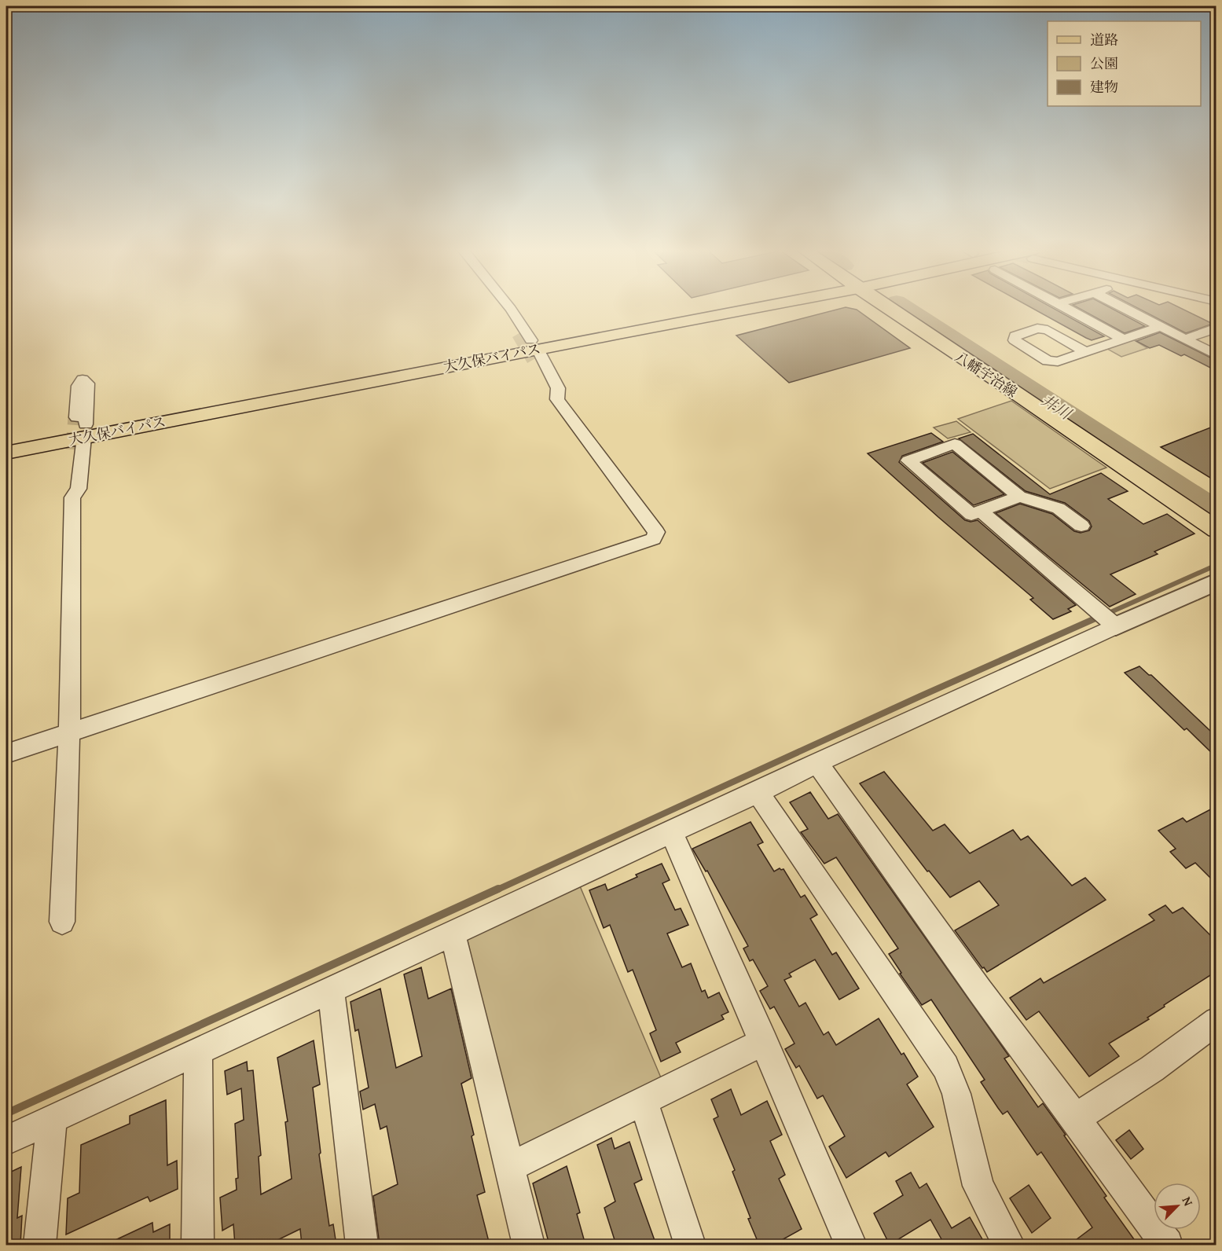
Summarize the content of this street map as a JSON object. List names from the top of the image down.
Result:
{
  "streets": {
    "main road": ["大久保バイパス", "八幡宇治線"]
  },
  "water": ["井川"],
  "legend": ["道路", "公園", "建物"],
  "north": "top right"
}
